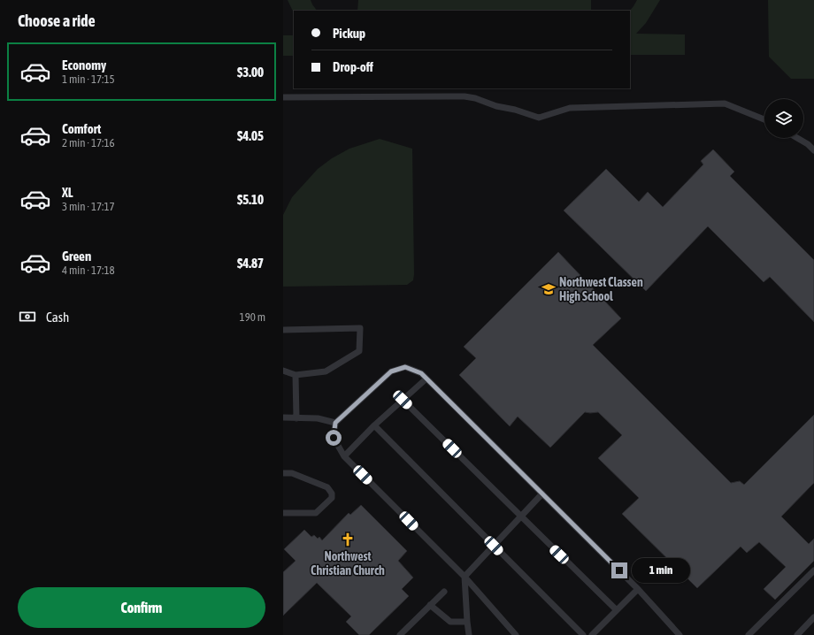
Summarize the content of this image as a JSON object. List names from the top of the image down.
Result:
{
  "places": {
    "school or university": ["Northwest Classen High School"],
    "church": ["Northwest Christian Church"]
  },
  "page": {
    "heading": "Choose a ride",
    "banner": ["Pickup", "Drop-off"],
    "list": [
      {
        "name": "Economy",
        "note": "1 min · 17:15",
        "value": "$3.00"
      },
      {
        "name": "Comfort",
        "note": "2 min · 17:16",
        "value": "$4.05"
      },
      {
        "name": "XL",
        "note": "3 min · 17:17",
        "value": "$5.10"
      },
      {
        "name": "Green",
        "note": "4 min · 17:18",
        "value": "$4.87"
      }
    ],
    "pay": ["Cash", "190 m"],
    "bubble": "1 min",
    "buttons": "Confirm"
  }
}
